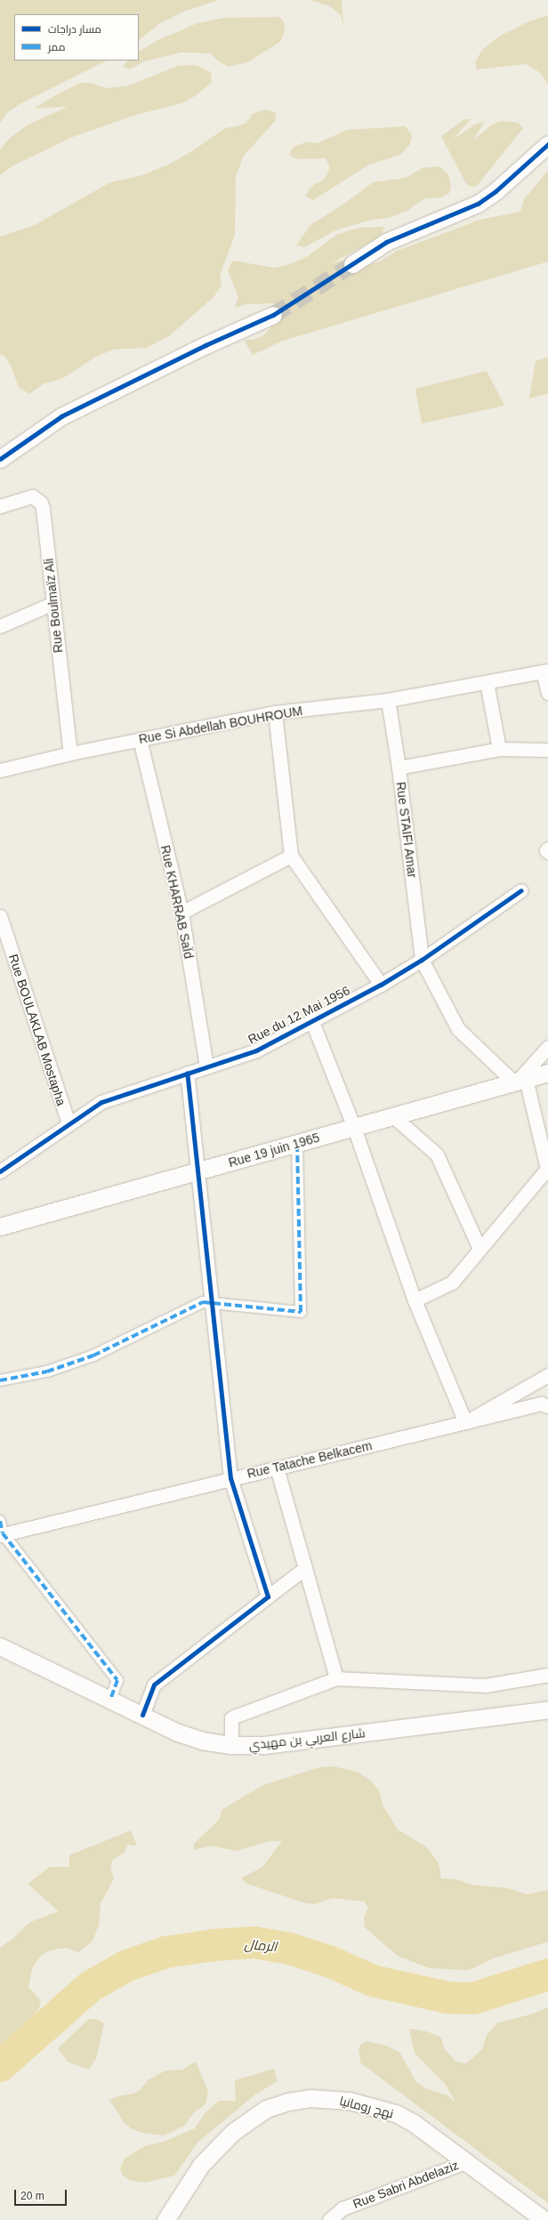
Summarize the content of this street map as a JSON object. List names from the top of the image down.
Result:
{
  "streets": {
    "street": [
      "Rue Boulmaïz Ali",
      "Rue Si Abdellah BOUHROUM",
      "Rue STAIFI Amar",
      "Rue KHARRAB SaÏd",
      "Rue du 12 Mai 1956",
      "Rue BOULAKLAB Mostapha",
      "Rue 19 juin 1965",
      "Rue Tatache Belkacem",
      "شارع العربي بن مهيدي",
      "نهج رومانيا",
      "Rue Sabri Abdelaziz"
    ]
  },
  "crossings": [
    ["Rue Boulmaïz Ali", "Rue Si Abdellah BOUHROUM"],
    ["Rue Si Abdellah BOUHROUM", "Rue STAIFI Amar"],
    ["Rue Si Abdellah BOUHROUM", "Rue KHARRAB SaÏd"],
    ["Rue STAIFI Amar", "Rue du 12 Mai 1956"],
    ["Rue KHARRAB SaÏd", "Rue du 12 Mai 1956"],
    ["Rue du 12 Mai 1956", "Rue BOULAKLAB Mostapha"],
    ["نهج رومانيا", "Rue Sabri Abdelaziz"]
  ],
  "water": ["الرمال"],
  "legend": ["مسار دراجات", "ممر"],
  "scale_bar": "20 m"
}
